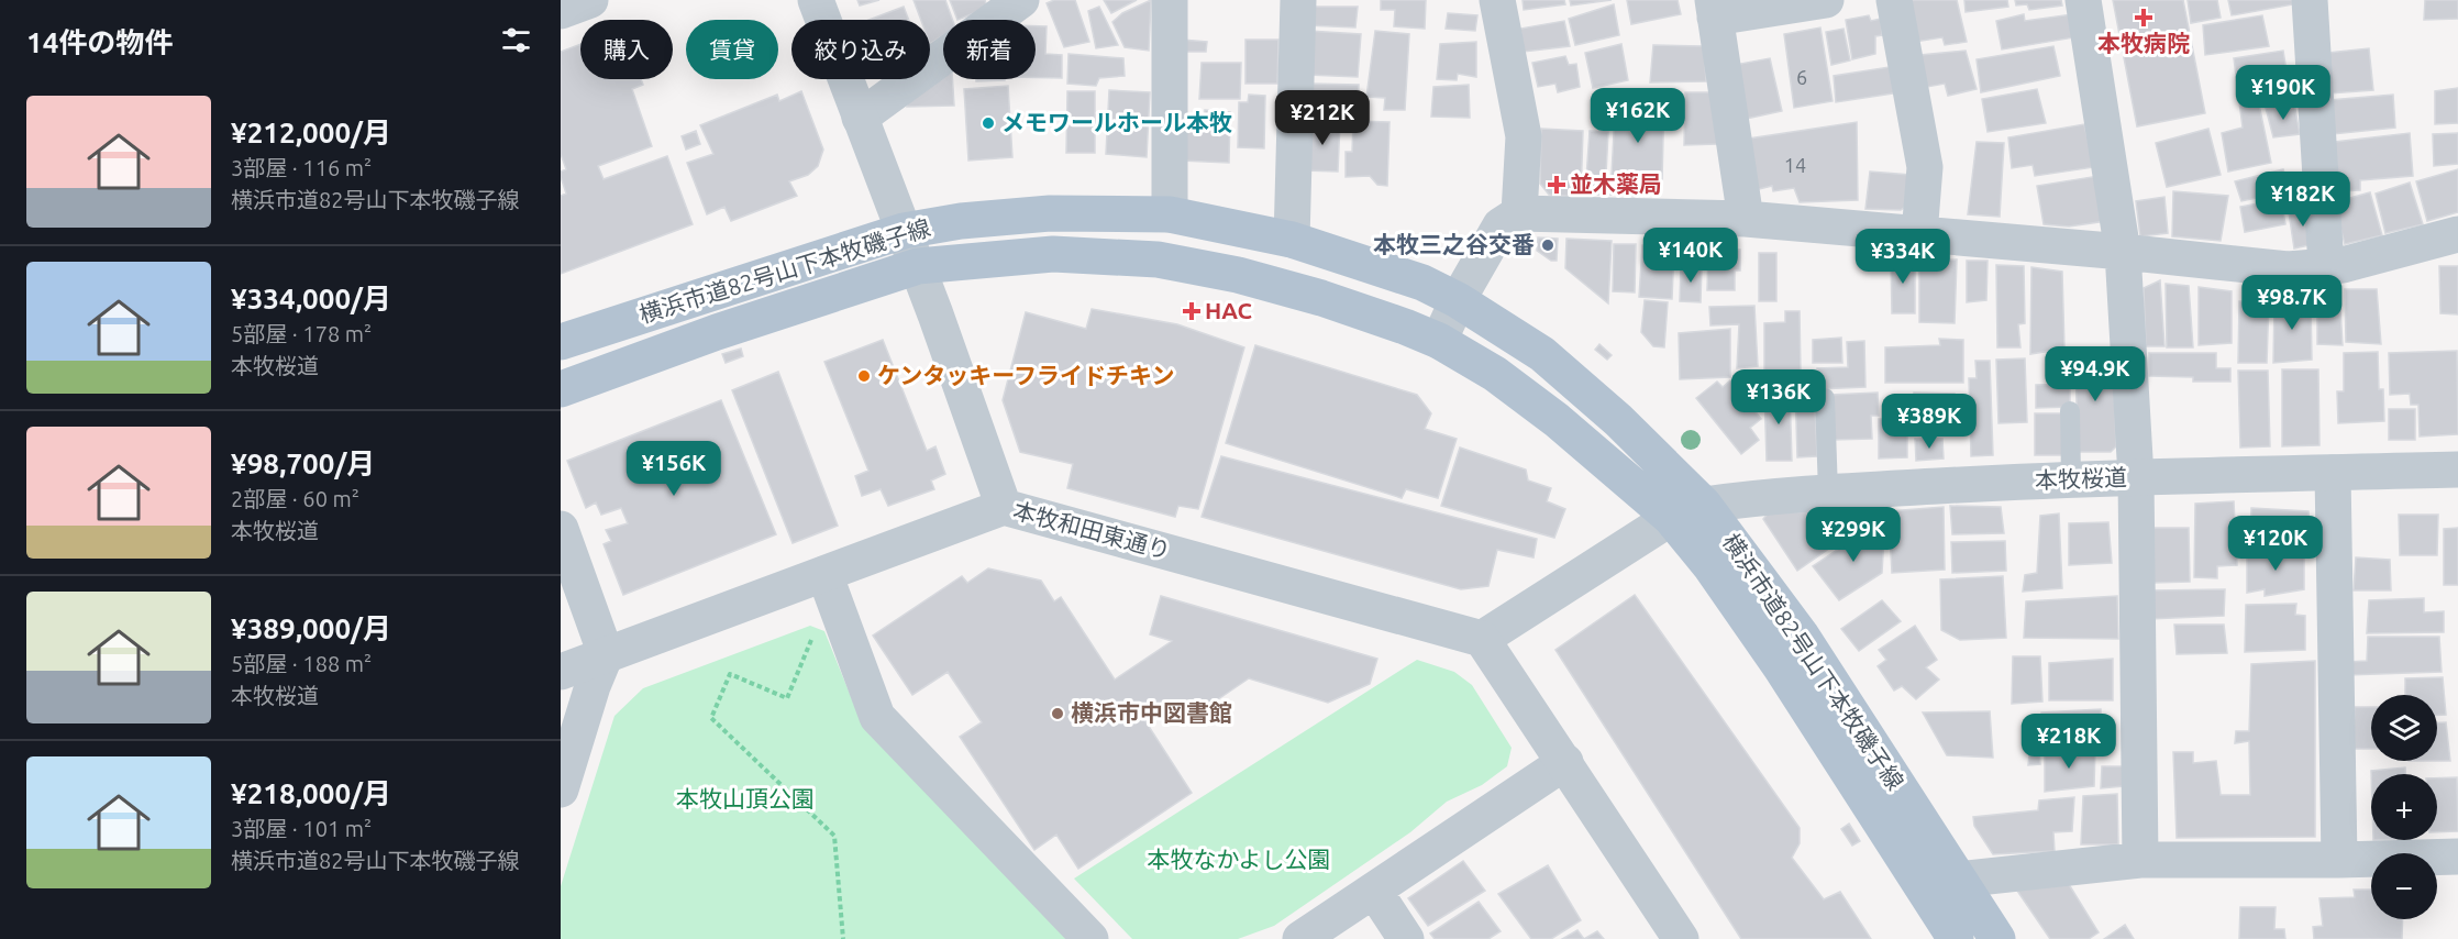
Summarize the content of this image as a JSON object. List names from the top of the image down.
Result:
{
  "streets": {
    "main road": ["横浜市道82号山下本牧磯子線"],
    "street": ["本牧桜道", "本牧和田東通り"]
  },
  "crossings": [
    ["横浜市道82号山下本牧磯子線", "本牧桜道"],
    ["本牧桜道", "本牧和田東通り"]
  ],
  "parks": ["本牧山頂公園", "本牧なかよし公園"],
  "places": {
    "health": ["本牧病院", "並木薬局", "HAC"],
    "other": [
      "メモワールホール本牧",
      "本牧三之谷交番",
      "ケンタッキーフライドチキン",
      "横浜市中図書館"
    ]
  },
  "house_numbers": ["6", "14"],
  "page": {
    "heading": "14件の物件",
    "chip": [
      "購入",
      "賃貸",
      "絞り込み",
      "新着"
    ],
    "price": [
      "¥190K",
      "¥162K",
      "¥212K",
      "¥182K",
      "¥140K",
      "¥334K",
      "¥98.7K",
      "¥94.9K",
      "¥136K",
      "¥389K",
      "¥156K",
      "¥299K",
      "¥120K",
      "¥218K"
    ],
    "list": [
      {
        "name": "¥212,000/月",
        "note": "3部屋 · 116 m² · 横浜市道82号山下本牧磯子線"
      },
      {
        "name": "¥334,000/月",
        "note": "5部屋 · 178 m² · 本牧桜道"
      },
      {
        "name": "¥98,700/月",
        "note": "2部屋 · 60 m² · 本牧桜道"
      },
      {
        "name": "¥389,000/月",
        "note": "5部屋 · 188 m² · 本牧桜道"
      },
      {
        "name": "¥218,000/月",
        "note": "3部屋 · 101 m² · 横浜市道82号山下本牧磯子線"
      }
    ],
    "map_buttons": ["+", "−"]
  }
}
